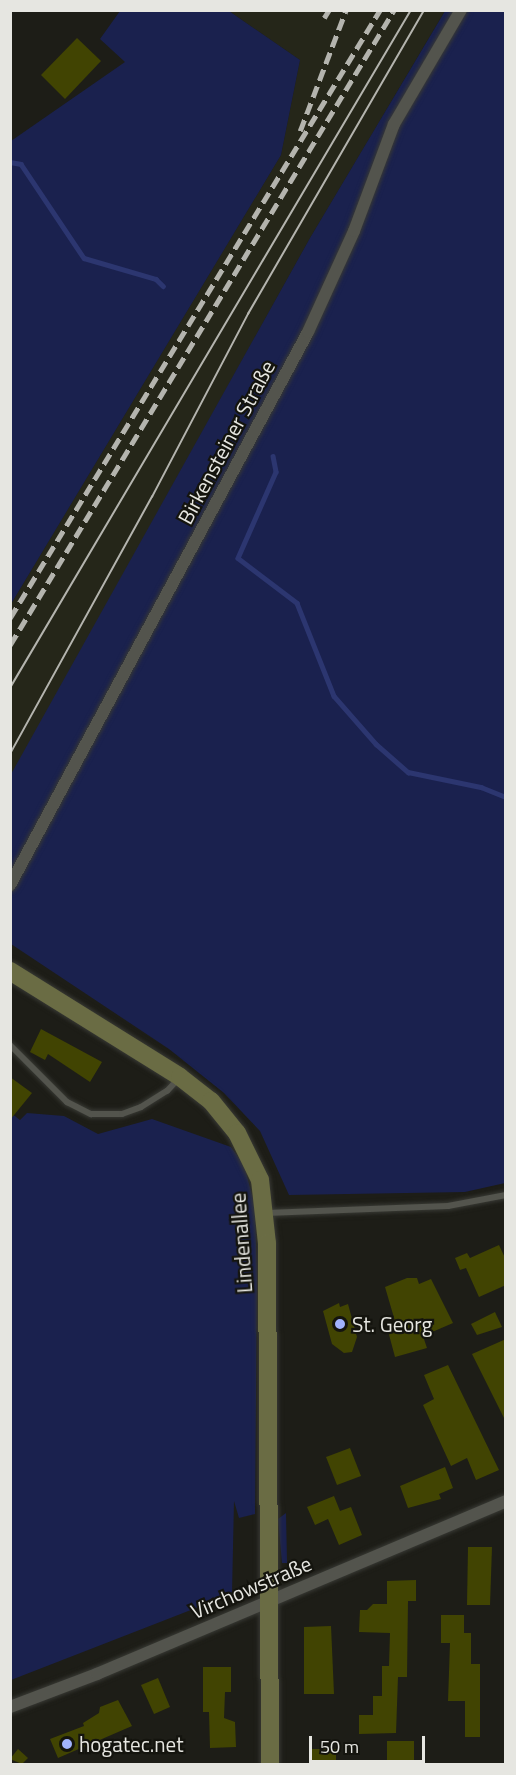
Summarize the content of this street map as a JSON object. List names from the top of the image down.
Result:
{
  "streets": {
    "street": ["Birkensteiner Straße", "Lindenallee", "Virchowstraße"]
  },
  "crossings": [
    ["Lindenallee", "Virchowstraße"]
  ],
  "places": ["St. Georg", "hogatec.net"],
  "scale_bar": "50 m"
}
